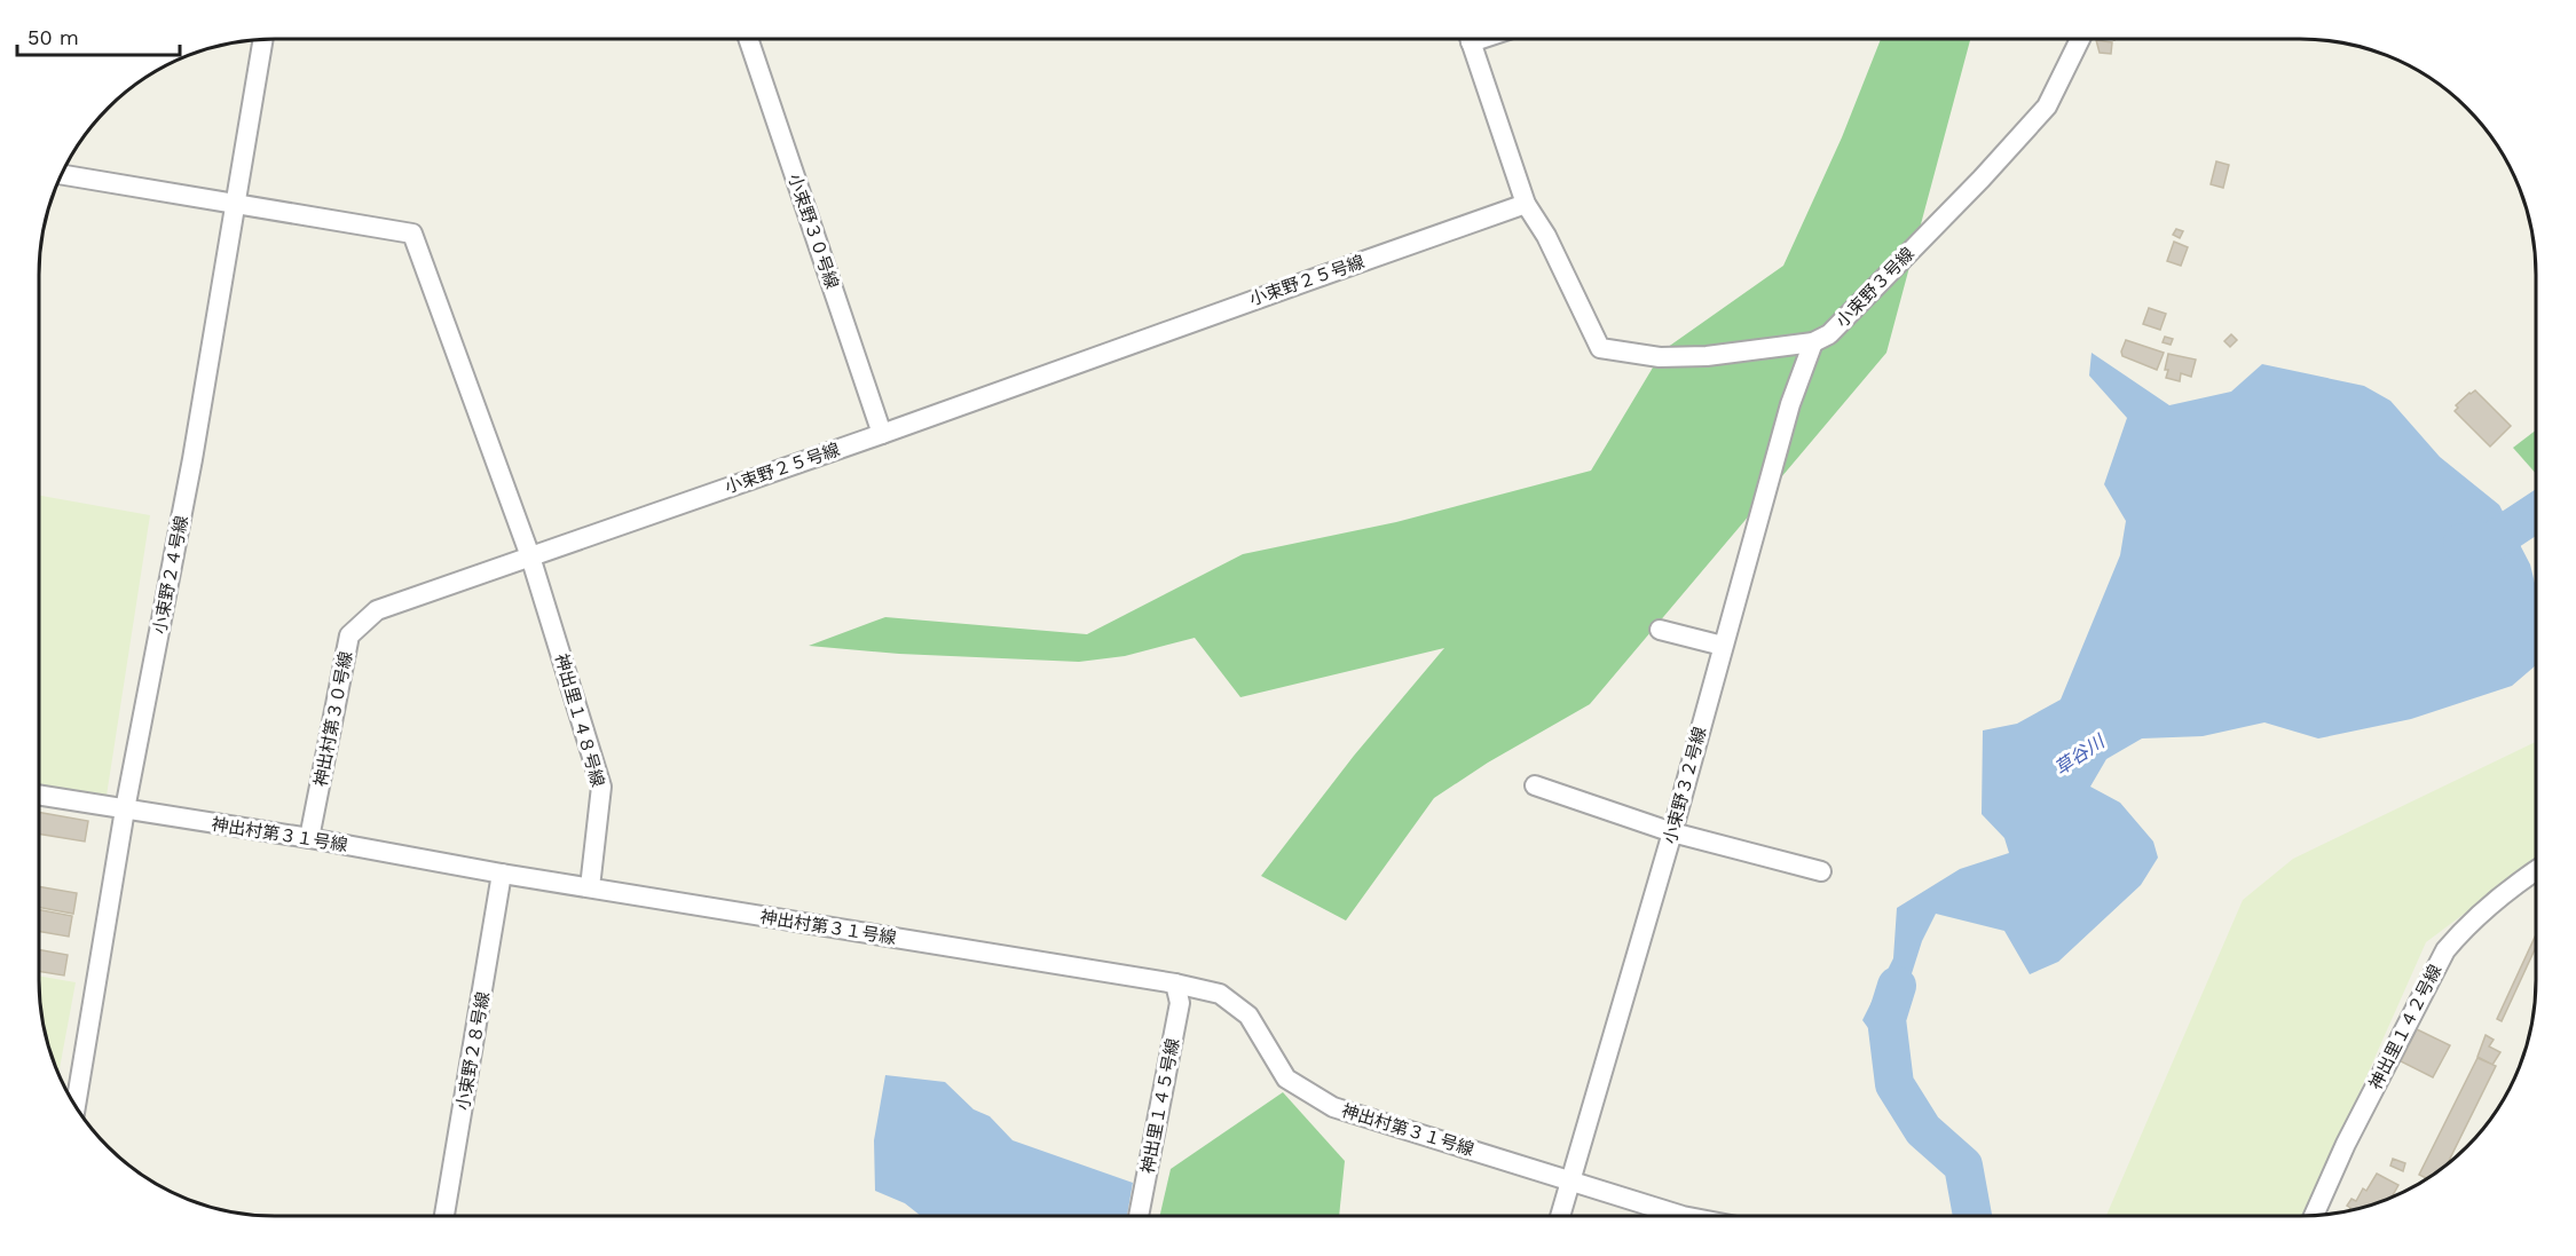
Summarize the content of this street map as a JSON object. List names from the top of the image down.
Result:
{
  "streets": {
    "street": [
      "小束野３０号線",
      "小束野２５号線",
      "小束野３号線",
      "小束野２４号線",
      "神出村第３０号線",
      "神出里１４８号線",
      "小束野３２号線",
      "神出村第３１号線",
      "神出里１４２号線",
      "小束野２８号線",
      "神出里１４５号線"
    ]
  },
  "crossings": [
    ["小束野３０号線", "小束野２５号線"],
    ["小束野２５号線", "小束野３号線"],
    ["小束野２５号線", "神出村第３０号線"],
    ["小束野２５号線", "神出里１４８号線"],
    ["小束野３号線", "小束野３２号線"],
    ["小束野２４号線", "神出村第３１号線"],
    ["神出村第３０号線", "神出里１４８号線"],
    ["神出村第３０号線", "神出村第３１号線"],
    ["神出里１４８号線", "神出村第３１号線"],
    ["小束野３２号線", "神出村第３１号線"],
    ["神出村第３１号線", "小束野２８号線"],
    ["神出村第３１号線", "神出里１４５号線"]
  ],
  "water": ["草谷川"],
  "scale_bar": "50 m"
}
